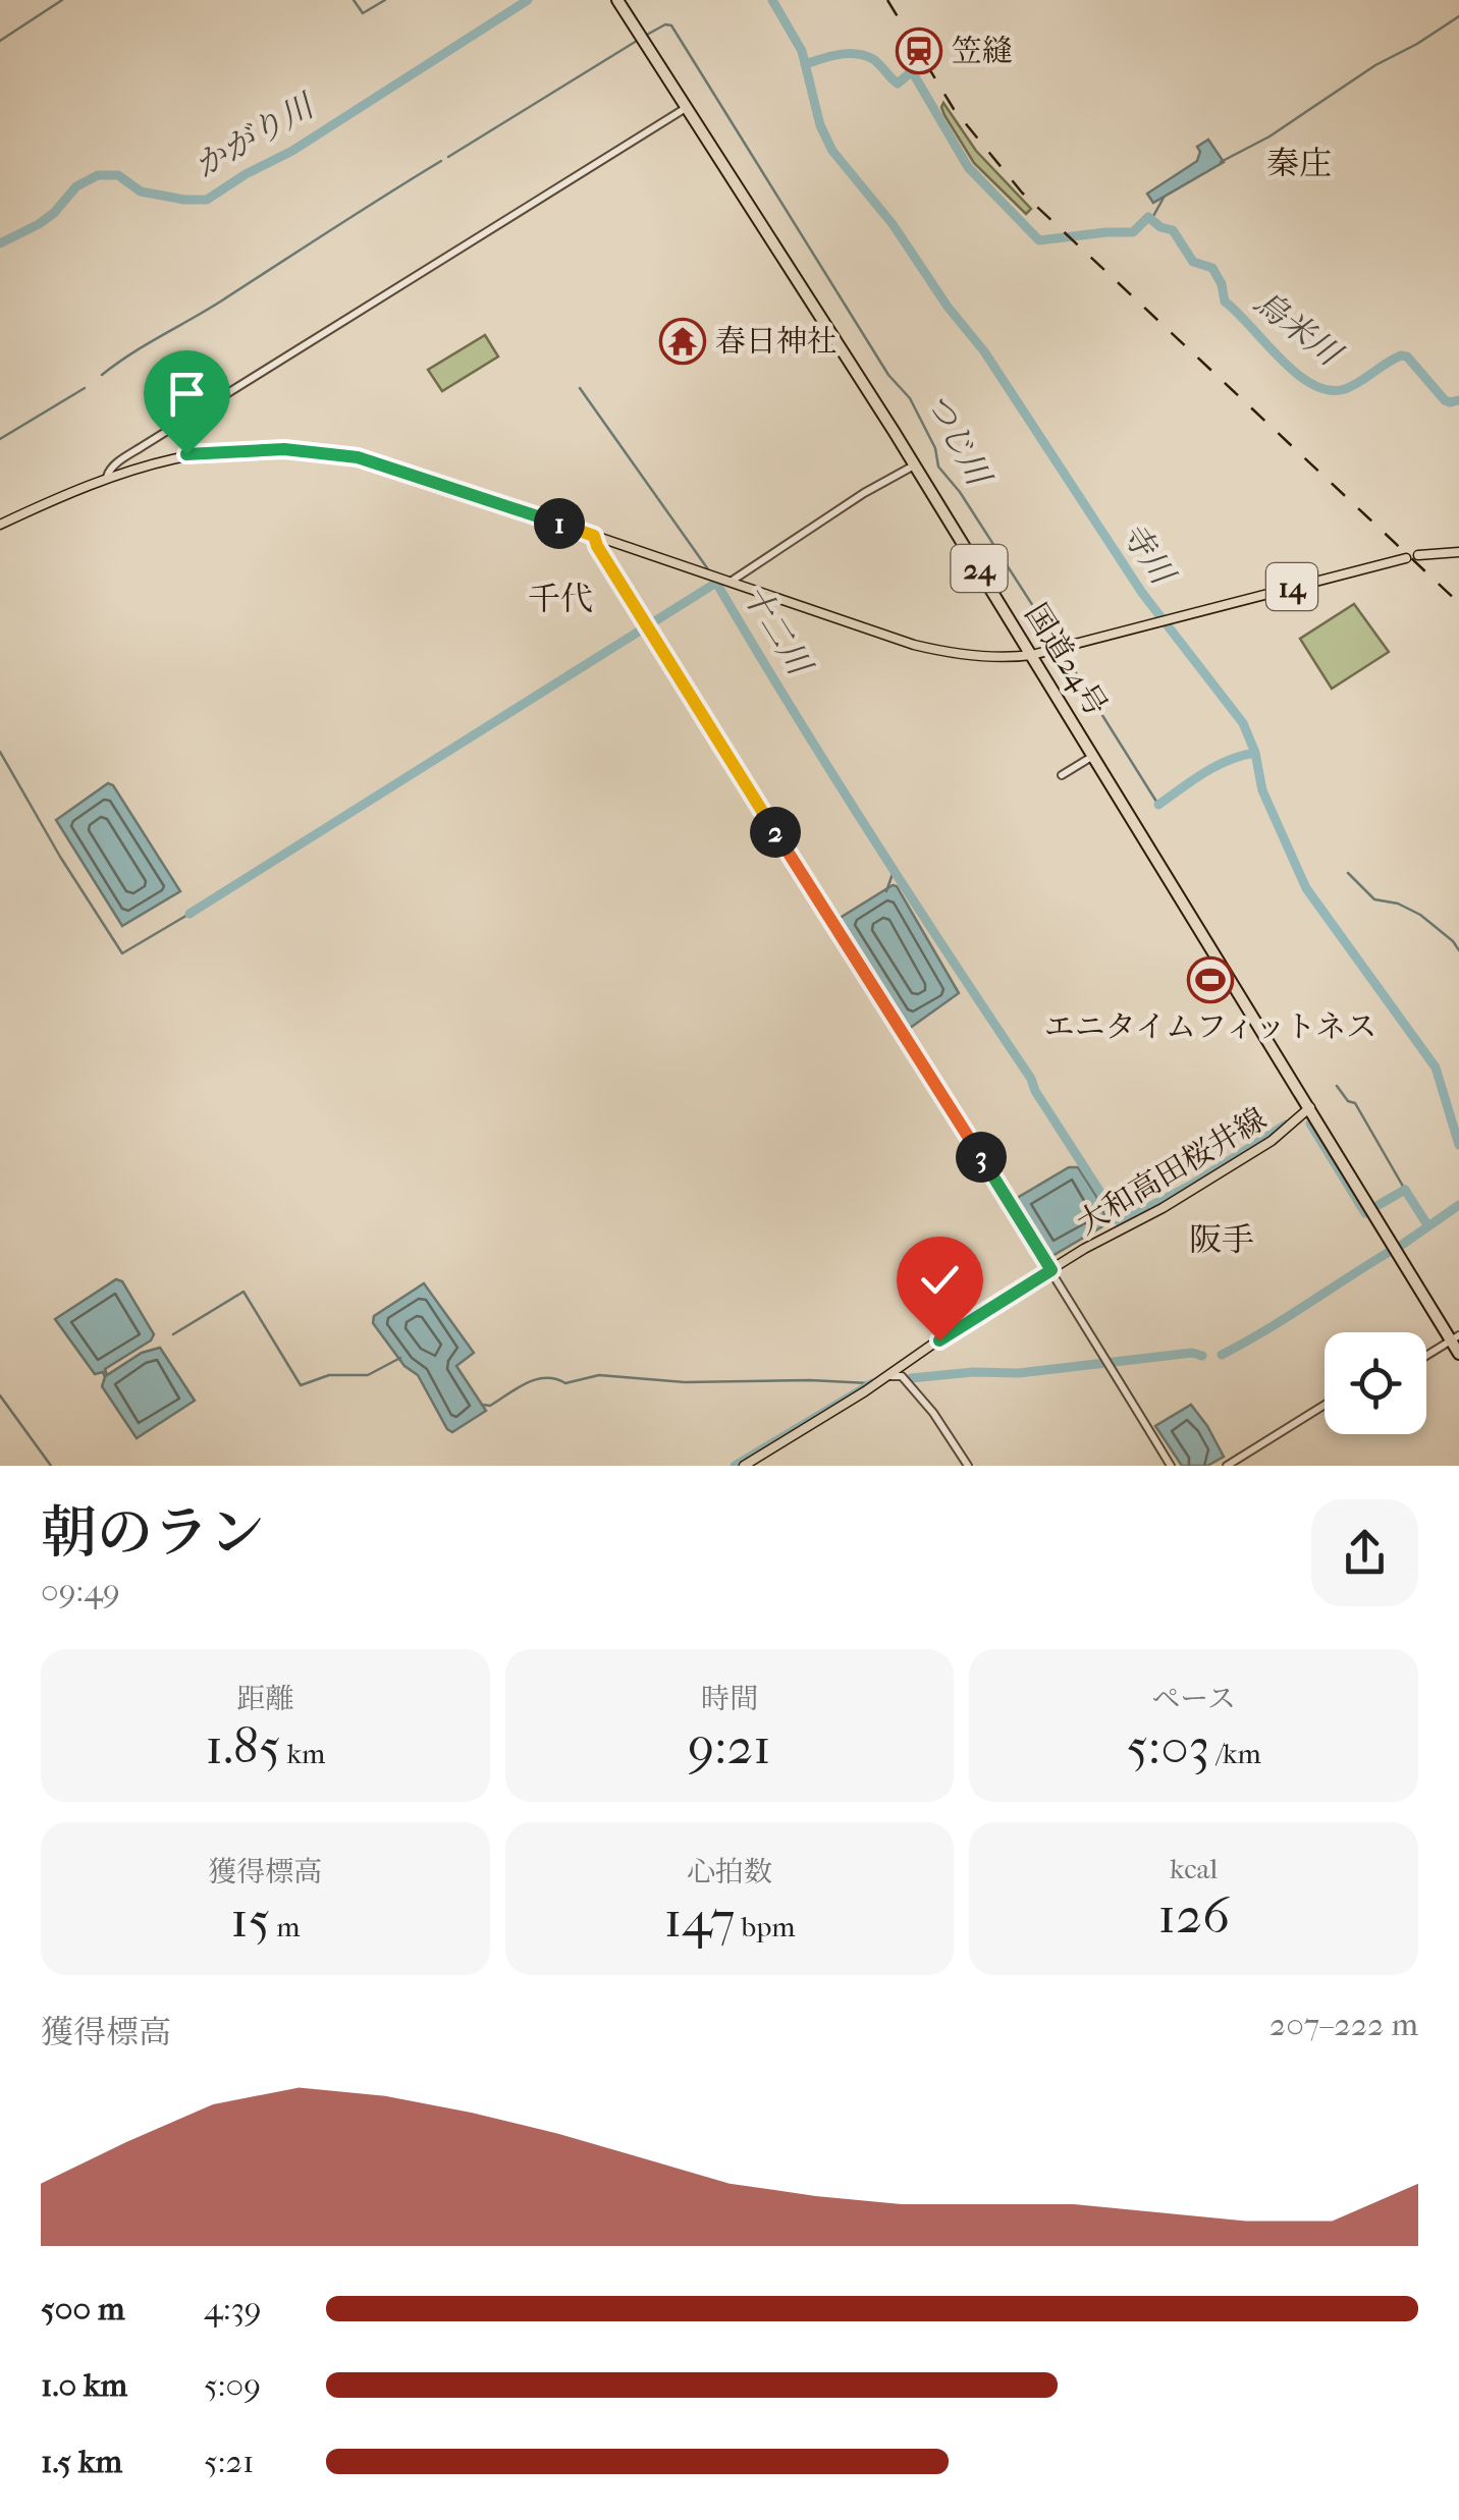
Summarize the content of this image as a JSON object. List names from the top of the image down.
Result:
{
  "streets": {
    "highway": ["24", "国道24号"],
    "main road": ["14", "大和高田桜井線"]
  },
  "crossings": [
    ["14", "国道24号"],
    ["国道24号", "大和高田桜井線"]
  ],
  "districts": ["秦庄", "千代", "阪手"],
  "water": [
    "かがり川",
    "烏米川",
    "つじ川",
    "寺川",
    "十二川"
  ],
  "places": {
    "station": ["笠縫"],
    "temple": ["春日神社"],
    "sports": ["エニタイムフィットネス"]
  },
  "page": {
    "pins": ["1", "2", "3"],
    "heading": ["朝のラン", "09:49"],
    "stats": [
      ["距離", "1.85 km"],
      ["時間", "9:21"],
      ["ペース", "5:03 /km"],
      ["獲得標高", "15 m"],
      ["心拍数", "147 bpm"],
      ["kcal", "126"]
    ],
    "chart": ["獲得標高", "207–222 m"],
    "list": [
      {
        "name": "500 m",
        "note": "4:39"
      },
      {
        "name": "1.0 km",
        "note": "5:09"
      },
      {
        "name": "1.5 km",
        "note": "5:21"
      }
    ]
  }
}
